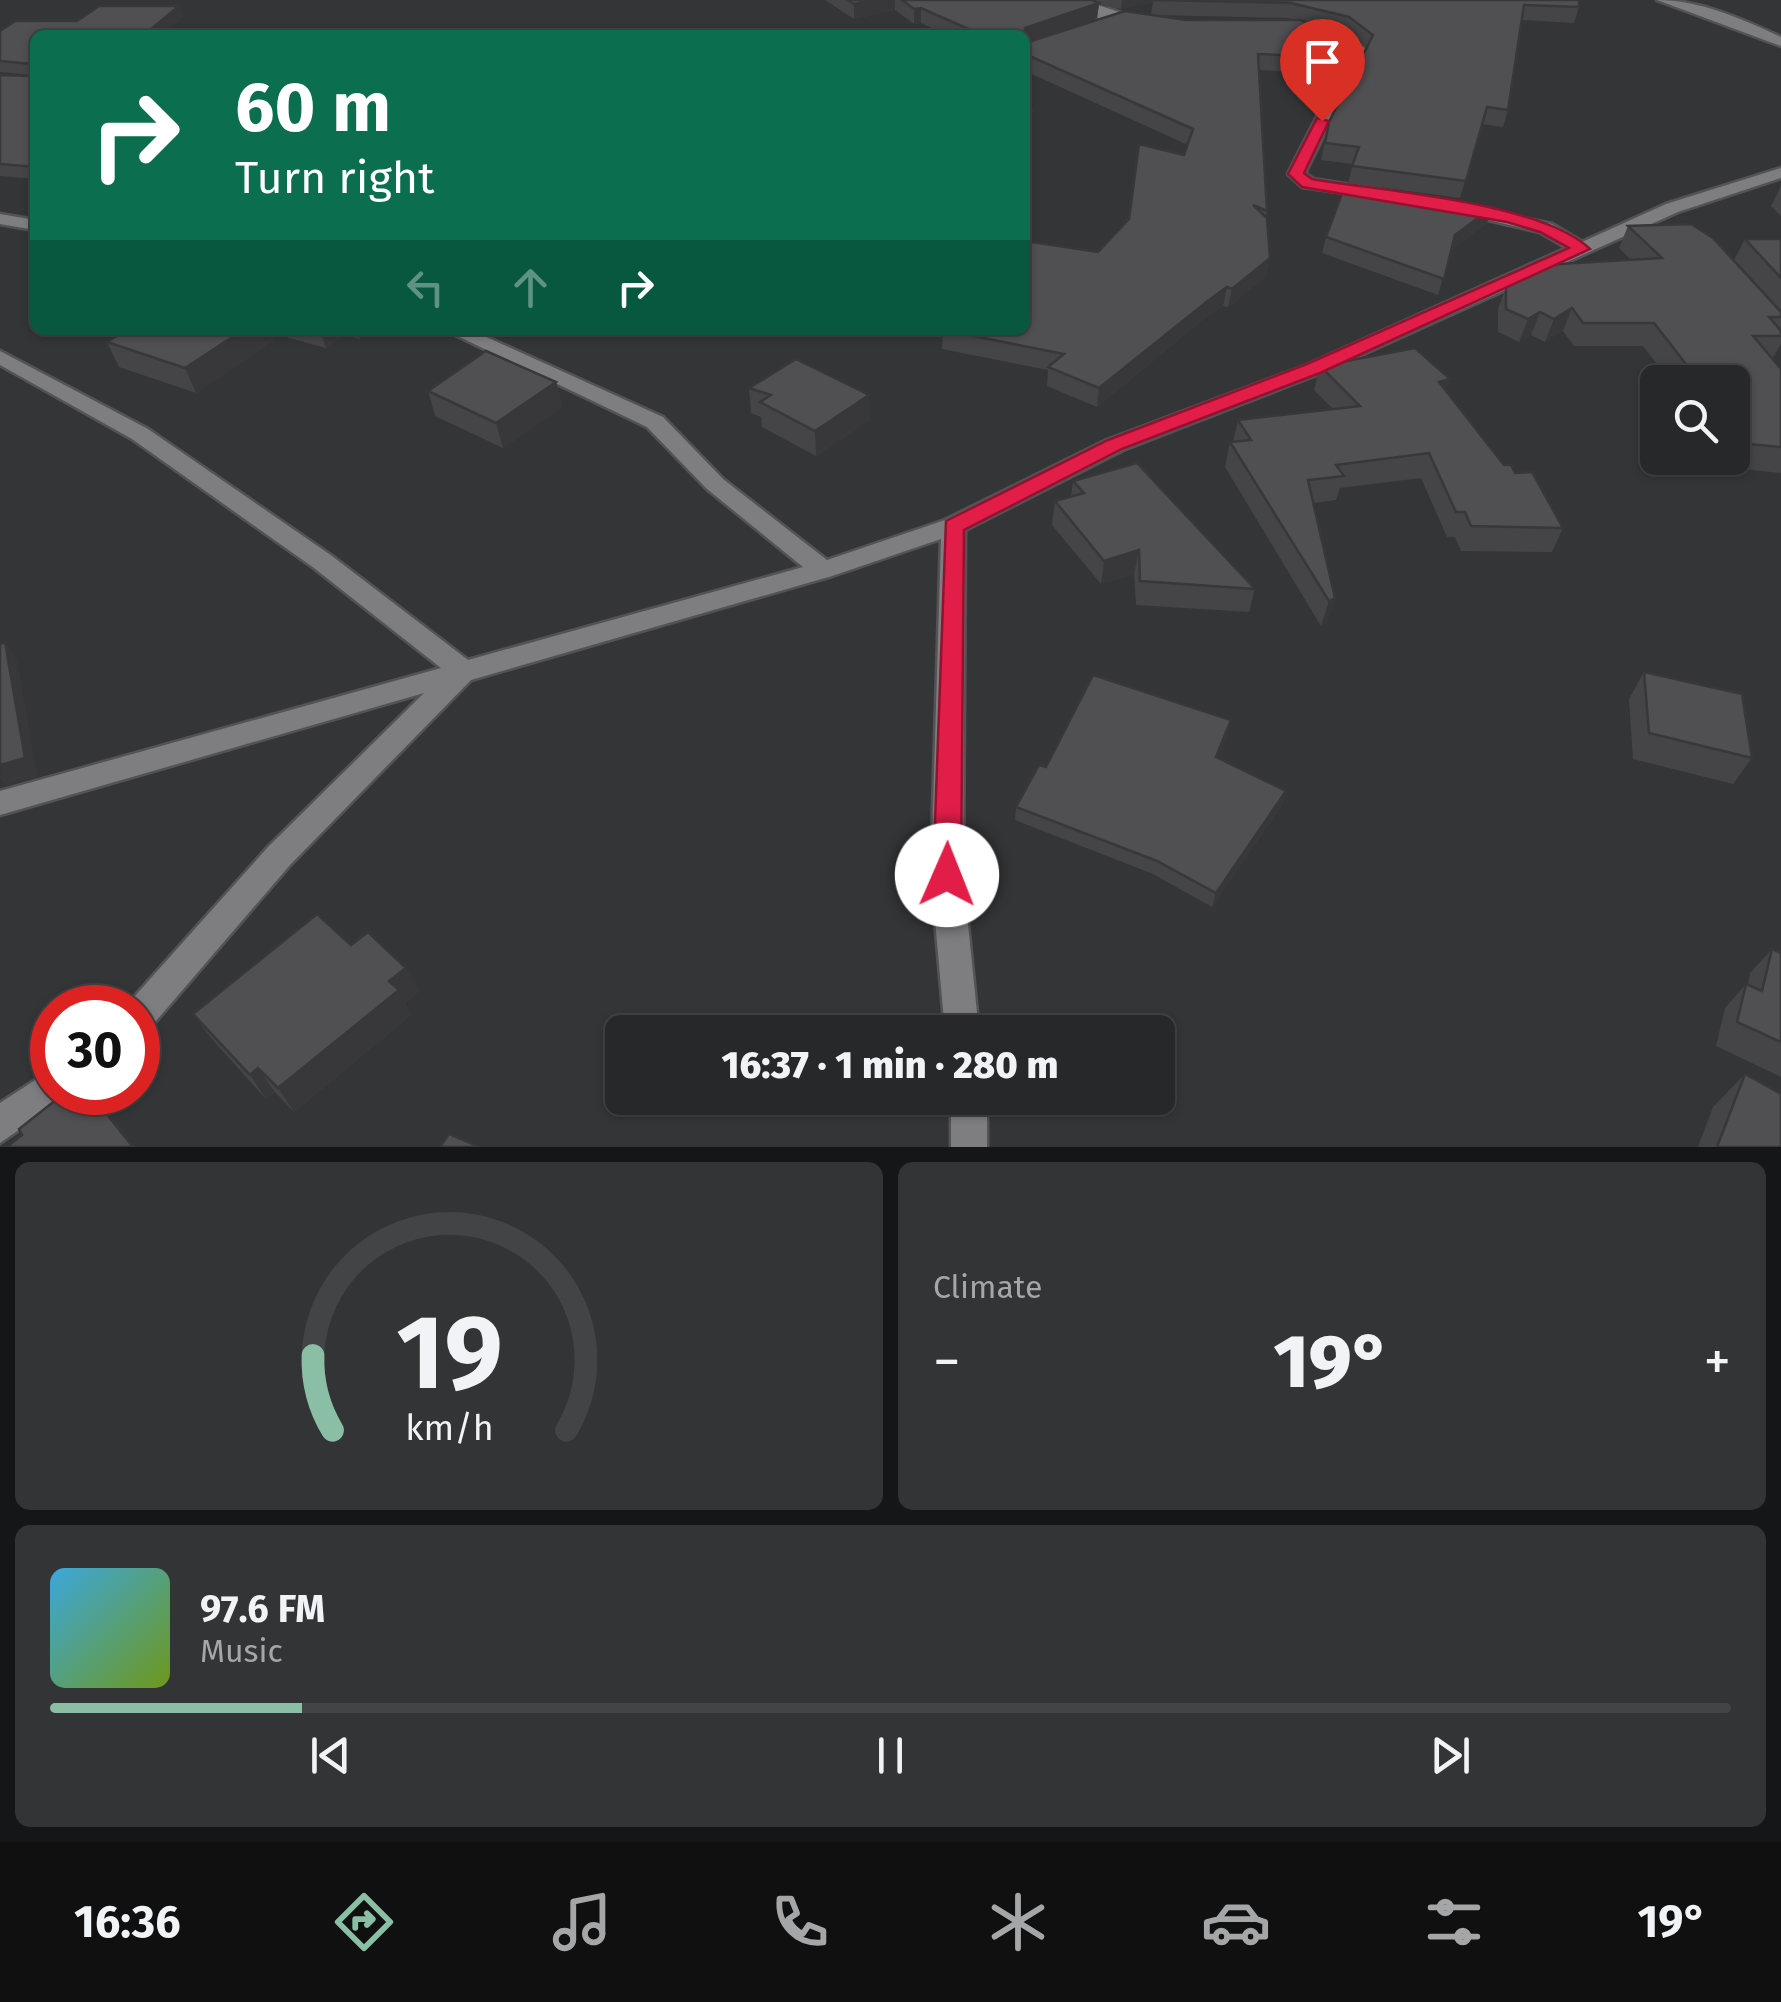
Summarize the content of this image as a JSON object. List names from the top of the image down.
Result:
{
  "page": {
    "turn": ["60 m", "Turn right"],
    "limit": "30",
    "trip": "16:37 · 1 min · 280 m",
    "tile": "Climate",
    "heat": ["−", "19°", "+"],
    "song": ["97.6 FM", "Music"],
    "tabs": ["16:36", "19°"],
    "gauge": ["19", "km/h"]
  }
}
